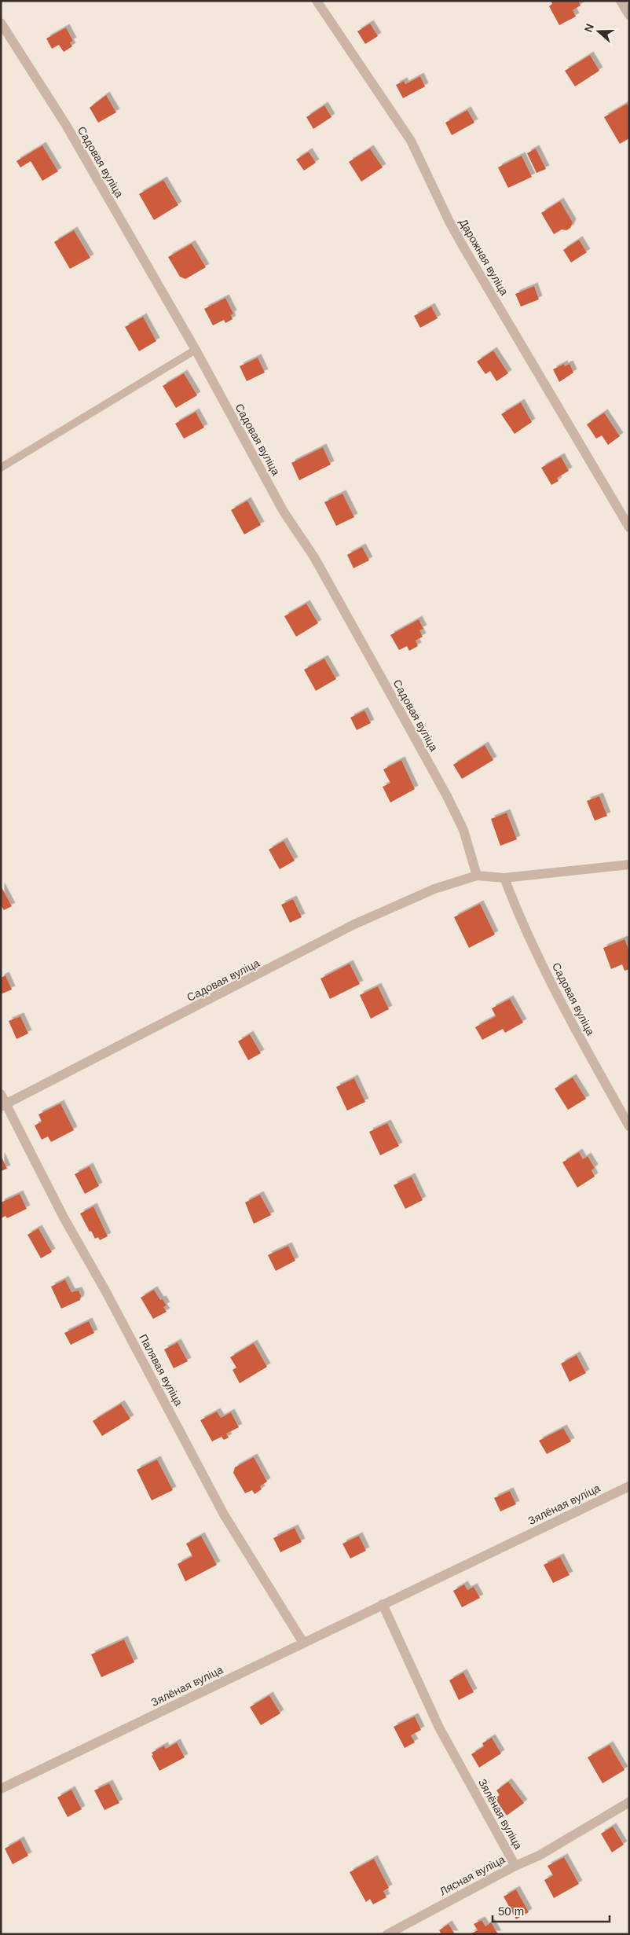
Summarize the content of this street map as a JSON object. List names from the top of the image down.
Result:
{
  "streets": {
    "street": [
      "Садовая вуліца",
      "Дарожная вуліца",
      "Палявая вуліца",
      "Зялёная вуліца",
      "Лясная вуліца"
    ]
  },
  "crossings": [
    ["Садовая вуліца", "Палявая вуліца"],
    ["Палявая вуліца", "Зялёная вуліца"],
    ["Зялёная вуліца", "Лясная вуліца"]
  ],
  "scale_bar": "50 m",
  "north": "left"
}
